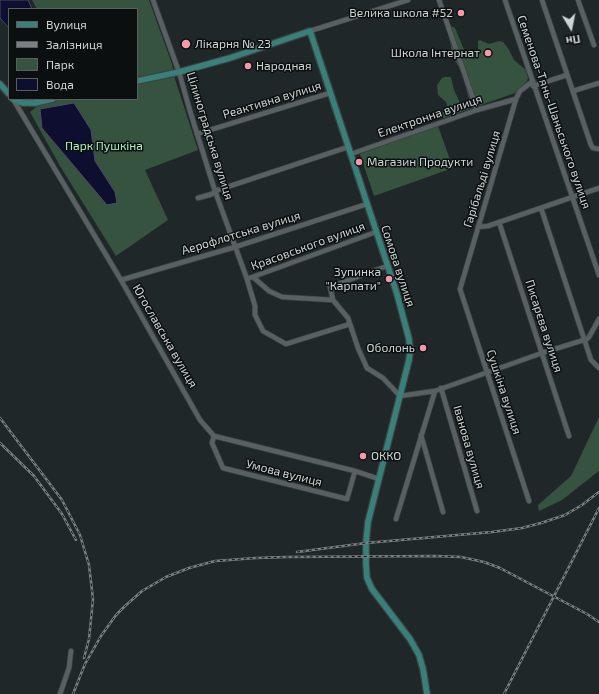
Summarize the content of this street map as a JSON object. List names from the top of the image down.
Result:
{
  "streets": {
    "main road": ["Сомова вулиця"],
    "street": [
      "Реактивна вулиця",
      "Семенова-Тянь-Шаньського вулиця",
      "Електронна вулиця",
      "Цілиноградська вулиця",
      "Гарібальді вулиця",
      "Аерофлотська вулиця",
      "Красовського вулиця",
      "Писарєва вулиця",
      "Югославська вулиця",
      "Сушкіна вулиця",
      "Іванова вулиця",
      "Умова вулиця"
    ]
  },
  "crossings": [
    ["Реактивна вулиця", "Цілиноградська вулиця"],
    ["Реактивна вулиця", "Сомова вулиця"],
    ["Семенова-Тянь-Шаньського вулиця", "Гарібальді вулиця"],
    ["Електронна вулиця", "Гарібальді вулиця"],
    ["Електронна вулиця", "Сомова вулиця"],
    ["Цілиноградська вулиця", "Аерофлотська вулиця"],
    ["Цілиноградська вулиця", "Красовського вулиця"],
    ["Гарібальді вулиця", "Сушкіна вулиця"],
    ["Аерофлотська вулиця", "Сомова вулиця"],
    ["Аерофлотська вулиця", "Югославська вулиця"],
    ["Красовського вулиця", "Сомова вулиця"],
    ["Югославська вулиця", "Умова вулиця"]
  ],
  "parks": ["Парк Пушкіна"],
  "places": [
    "Велика школа #52",
    "Лікарня № 23",
    "Школа Інтернат",
    "Народная",
    "Магазин Продукти",
    "Зупинка \"Карпати\"",
    "Оболонь",
    "ОККО"
  ],
  "legend": [
    "Вулиця",
    "Залізниця",
    "Парк",
    "Вода"
  ],
  "north": "bottom"
}
